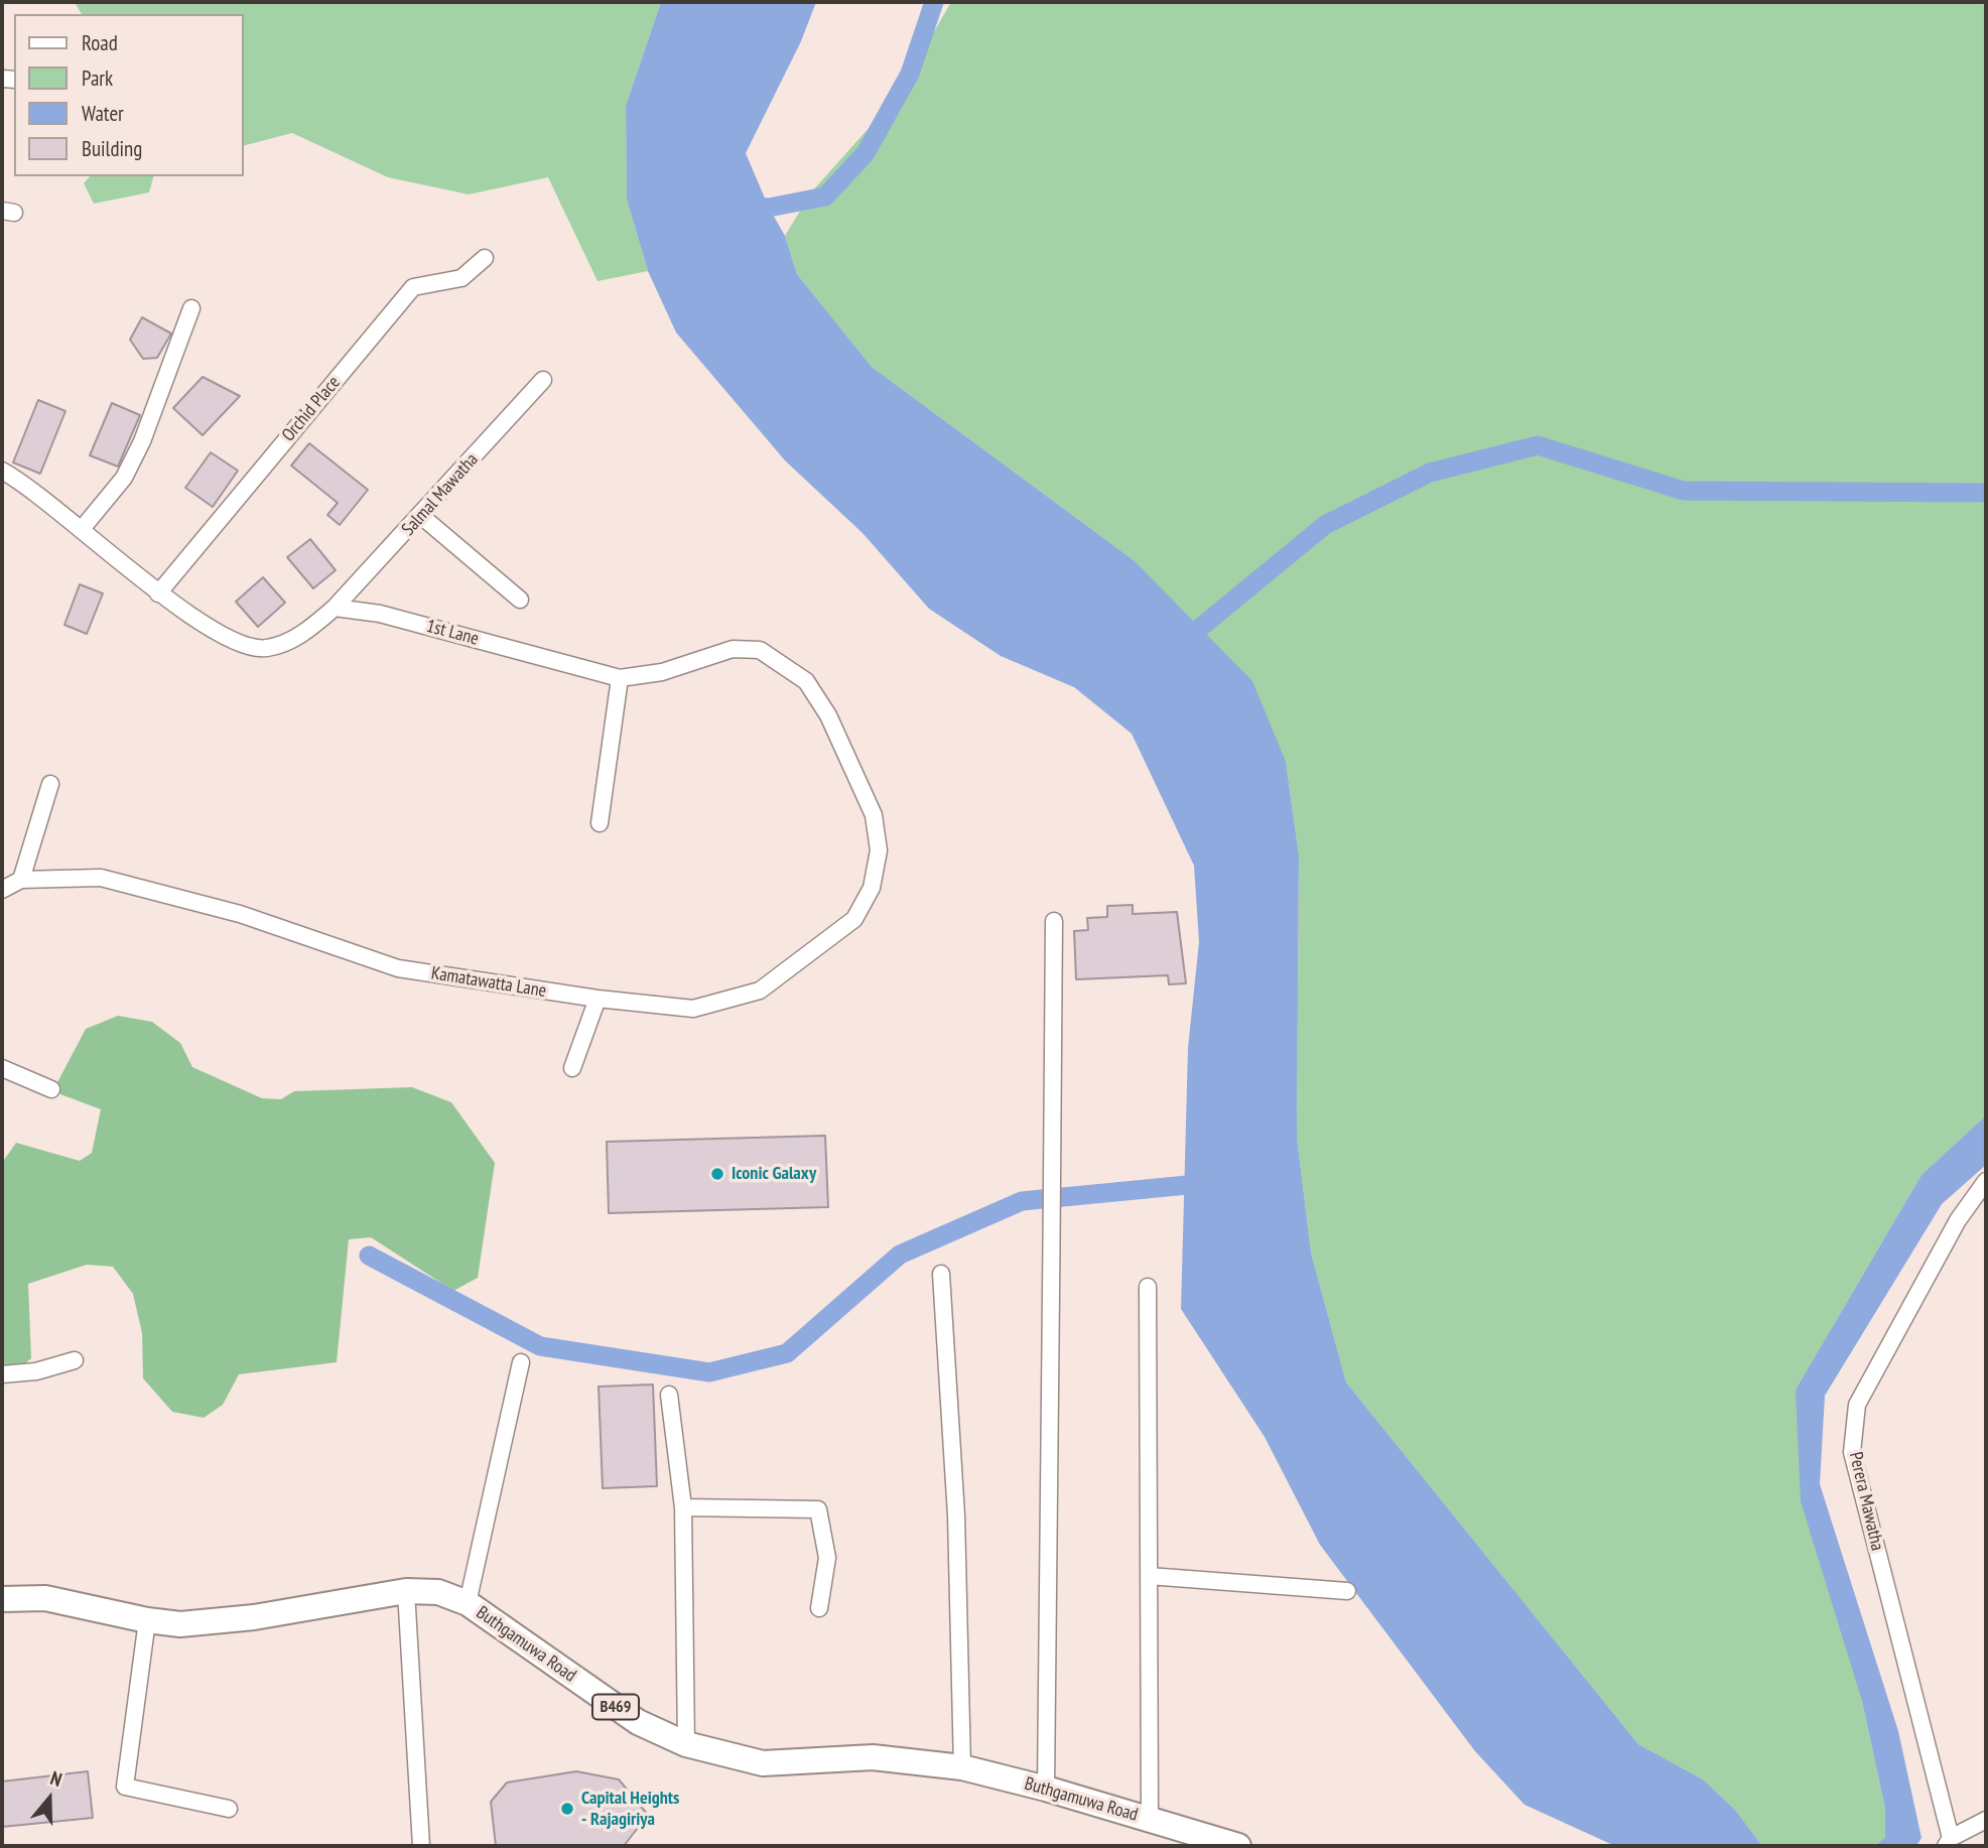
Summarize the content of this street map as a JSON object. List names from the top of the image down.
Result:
{
  "streets": {
    "main road": ["Buthgamuwa Road", "B469"],
    "street": [
      "Orchid Place",
      "Salmal Mawatha",
      "1st Lane",
      "Kamatawatta Lane",
      "Perera Mawatha"
    ]
  },
  "crossings": [
    ["Salmal Mawatha", "1st Lane"],
    ["1st Lane", "Kamatawatta Lane"]
  ],
  "places": ["Iconic Galaxy", "Capital Heights - Rajagiriya"],
  "legend": [
    "Road",
    "Park",
    "Water",
    "Building"
  ],
  "north": "top"
}
